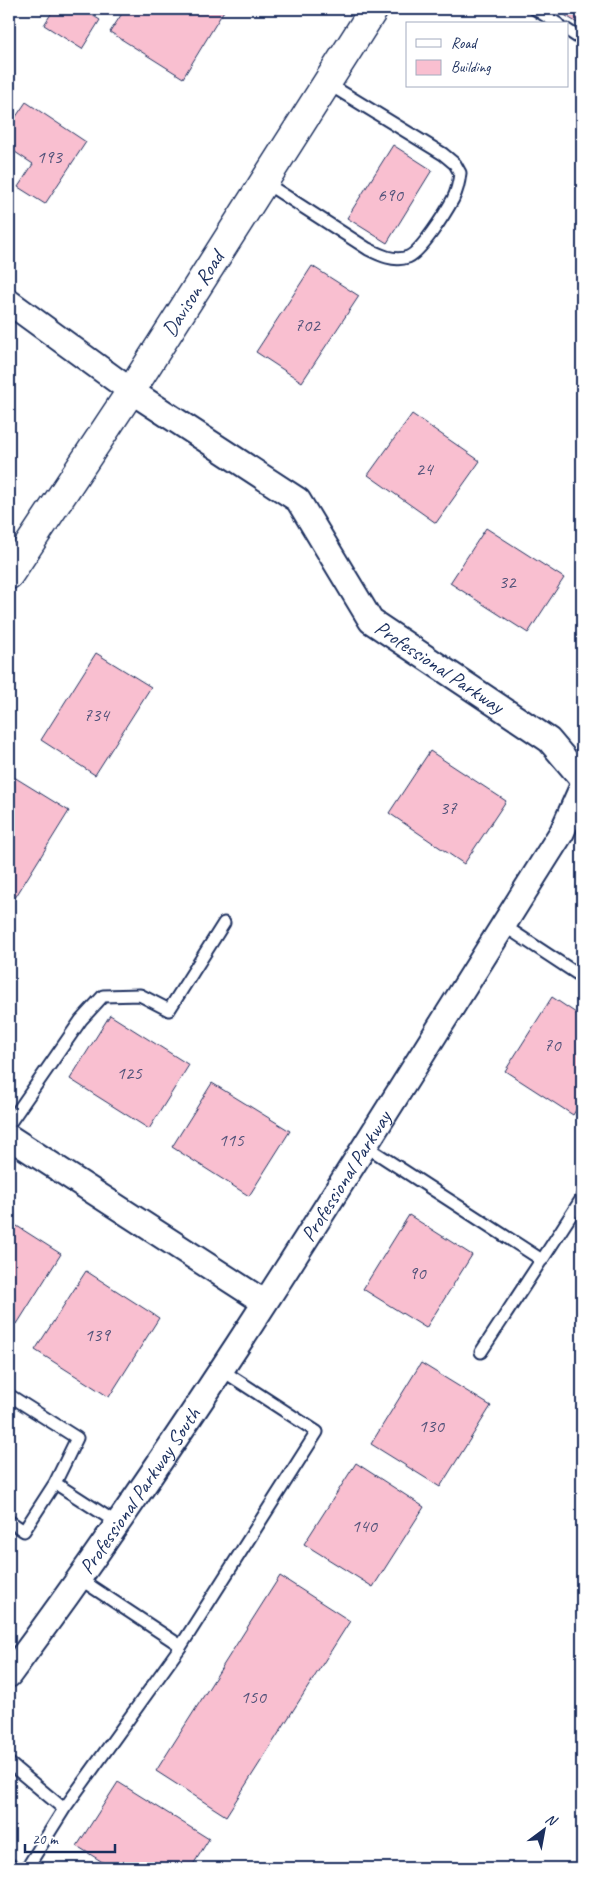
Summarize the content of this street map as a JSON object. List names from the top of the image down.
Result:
{
  "streets": {
    "street": ["Davison Road", "Professional Parkway", "Professional Parkway South"]
  },
  "crossings": [
    ["Davison Road", "Professional Parkway"],
    ["Professional Parkway", "Professional Parkway South"]
  ],
  "house_numbers": [
    "193",
    "690",
    "702",
    "24",
    "32",
    "734",
    "37",
    "70",
    "125",
    "115",
    "90",
    "139",
    "130",
    "140",
    "150"
  ],
  "legend": ["Road", "Building"],
  "scale_bar": "20 m",
  "north": "top right"
}
